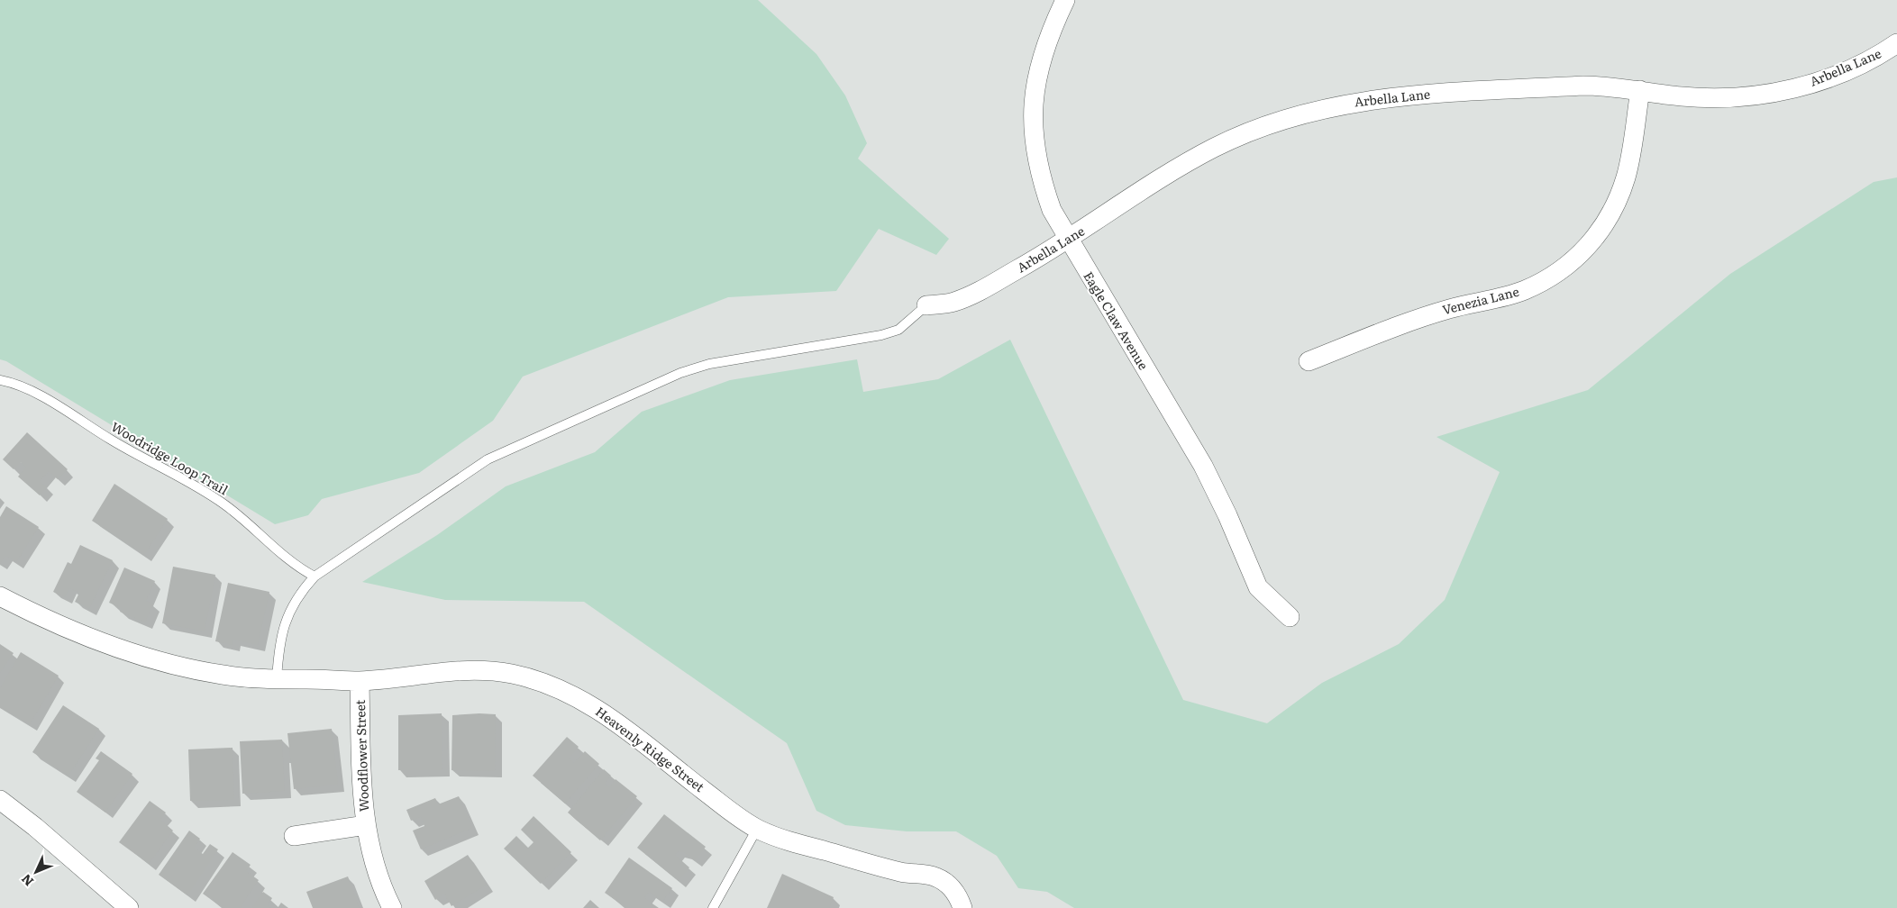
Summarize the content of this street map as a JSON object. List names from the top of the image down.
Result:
{
  "streets": {
    "street": [
      "Arbella Lane",
      "Venezia Lane",
      "Eagle Claw Avenue",
      "Heavenly Ridge Street",
      "Woodflower Street"
    ],
    "lane": ["Woodridge Loop Trail"]
  },
  "crossings": [
    ["Arbella Lane", "Venezia Lane"],
    ["Arbella Lane", "Eagle Claw Avenue"],
    ["Heavenly Ridge Street", "Woodflower Street"]
  ],
  "north": "bottom left"
}
